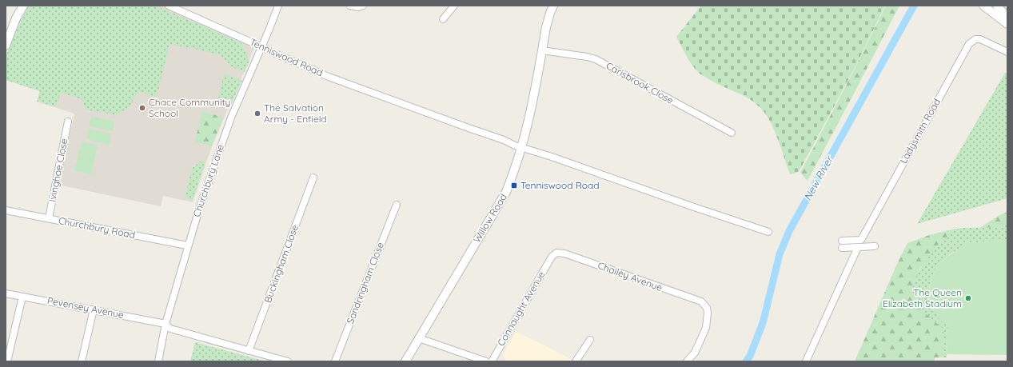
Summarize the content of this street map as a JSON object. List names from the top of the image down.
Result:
{
  "streets": {
    "street": [
      "Tenniswood Road",
      "Carisbrook Close",
      "Ladysmith Road",
      "Ivinghoe Close",
      "Churchbury Lane",
      "Willow Road",
      "Churchbury Road",
      "Buckingham Close",
      "Chailey Avenue",
      "Sandringham Close",
      "Pevensey Avenue",
      "Connaught Avenue"
    ]
  },
  "crossings": [
    ["Tenniswood Road", "Churchbury Lane"],
    ["Tenniswood Road", "Willow Road"],
    ["Carisbrook Close", "Willow Road"],
    ["Ivinghoe Close", "Churchbury Road"],
    ["Churchbury Lane", "Churchbury Road"],
    ["Churchbury Lane", "Pevensey Avenue"],
    ["Buckingham Close", "Pevensey Avenue"],
    ["Chailey Avenue", "Connaught Avenue"]
  ],
  "water": ["New River"],
  "places": {
    "other": ["Chace Community School", "The Salvation Army - Enfield", "The Queen Elizabeth Stadium"],
    "transit": ["Tenniswood Road"]
  }
}
